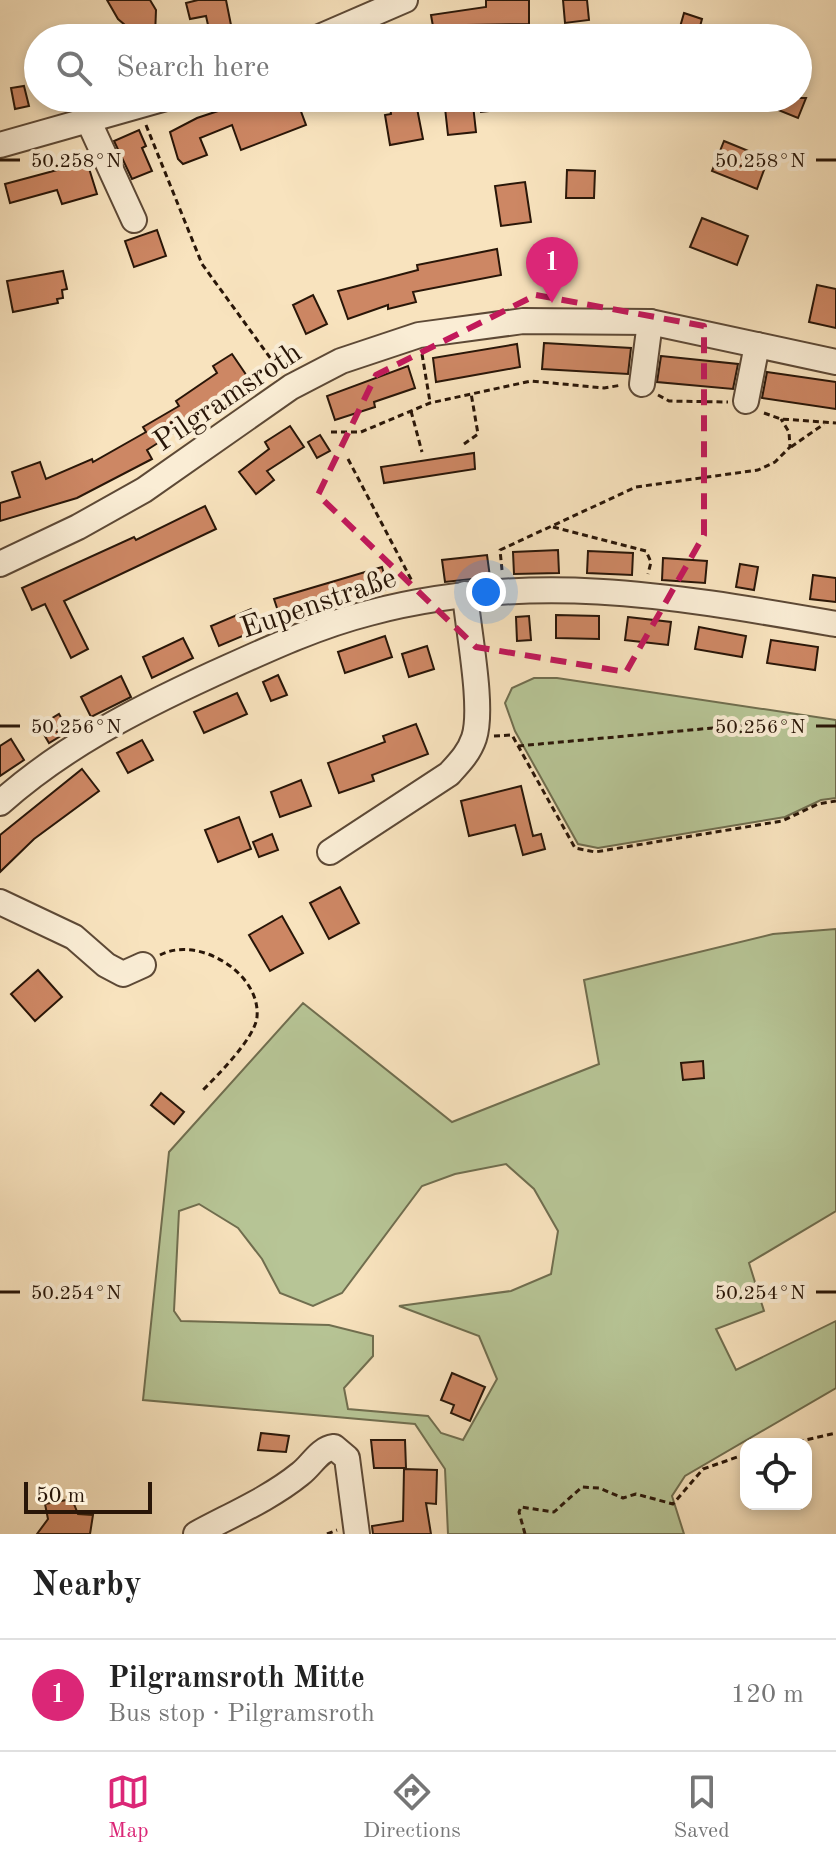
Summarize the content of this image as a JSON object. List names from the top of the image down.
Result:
{
  "streets": {
    "street": ["Pilgramsroth", "Eupenstraße"]
  },
  "scale_bar": "50 m",
  "page": {
    "search": "Search here",
    "pins": "1",
    "scale": "50 m",
    "heading": "Nearby",
    "list": [
      {
        "mark": "1",
        "name": "Pilgramsroth Mitte",
        "note": "Bus stop · Pilgramsroth",
        "value": "120 m"
      }
    ],
    "nav": ["Map", "Directions", "Saved"]
  },
  "coordinates": ["50.258°N", "50.256°N", "50.254°N"]
}
